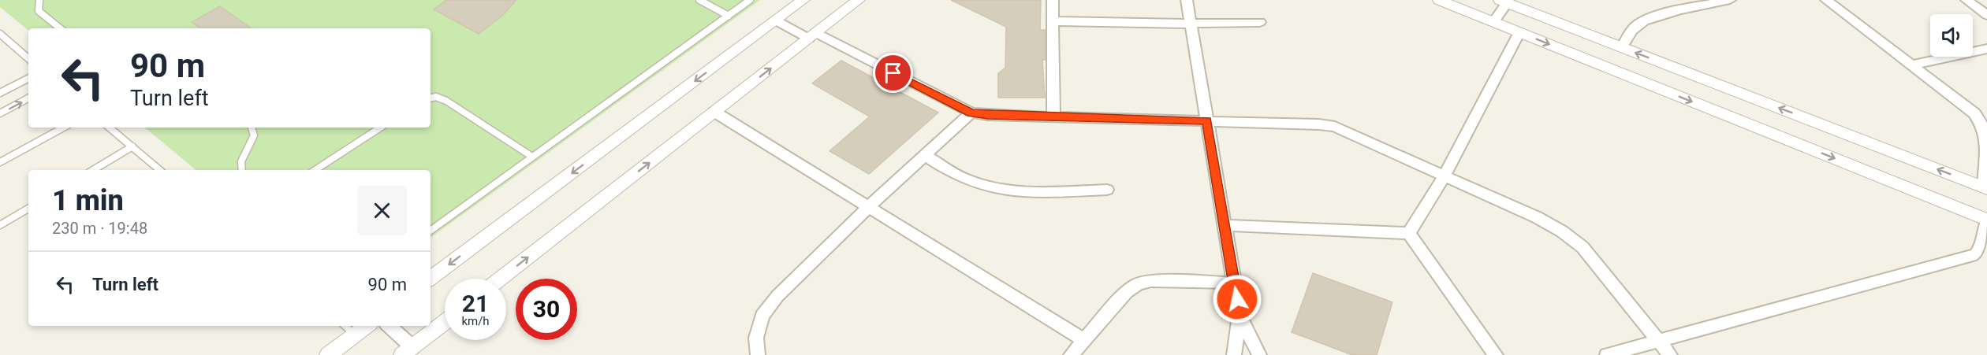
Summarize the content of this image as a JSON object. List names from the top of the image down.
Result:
{
  "page": {
    "turn": ["90 m", "Turn left"],
    "heading": ["1 min", "230 m · 19:48"],
    "list": [
      {
        "name": "Turn left",
        "value": "90 m"
      }
    ],
    "speed": "21 km/h",
    "limit": "30"
  }
}
